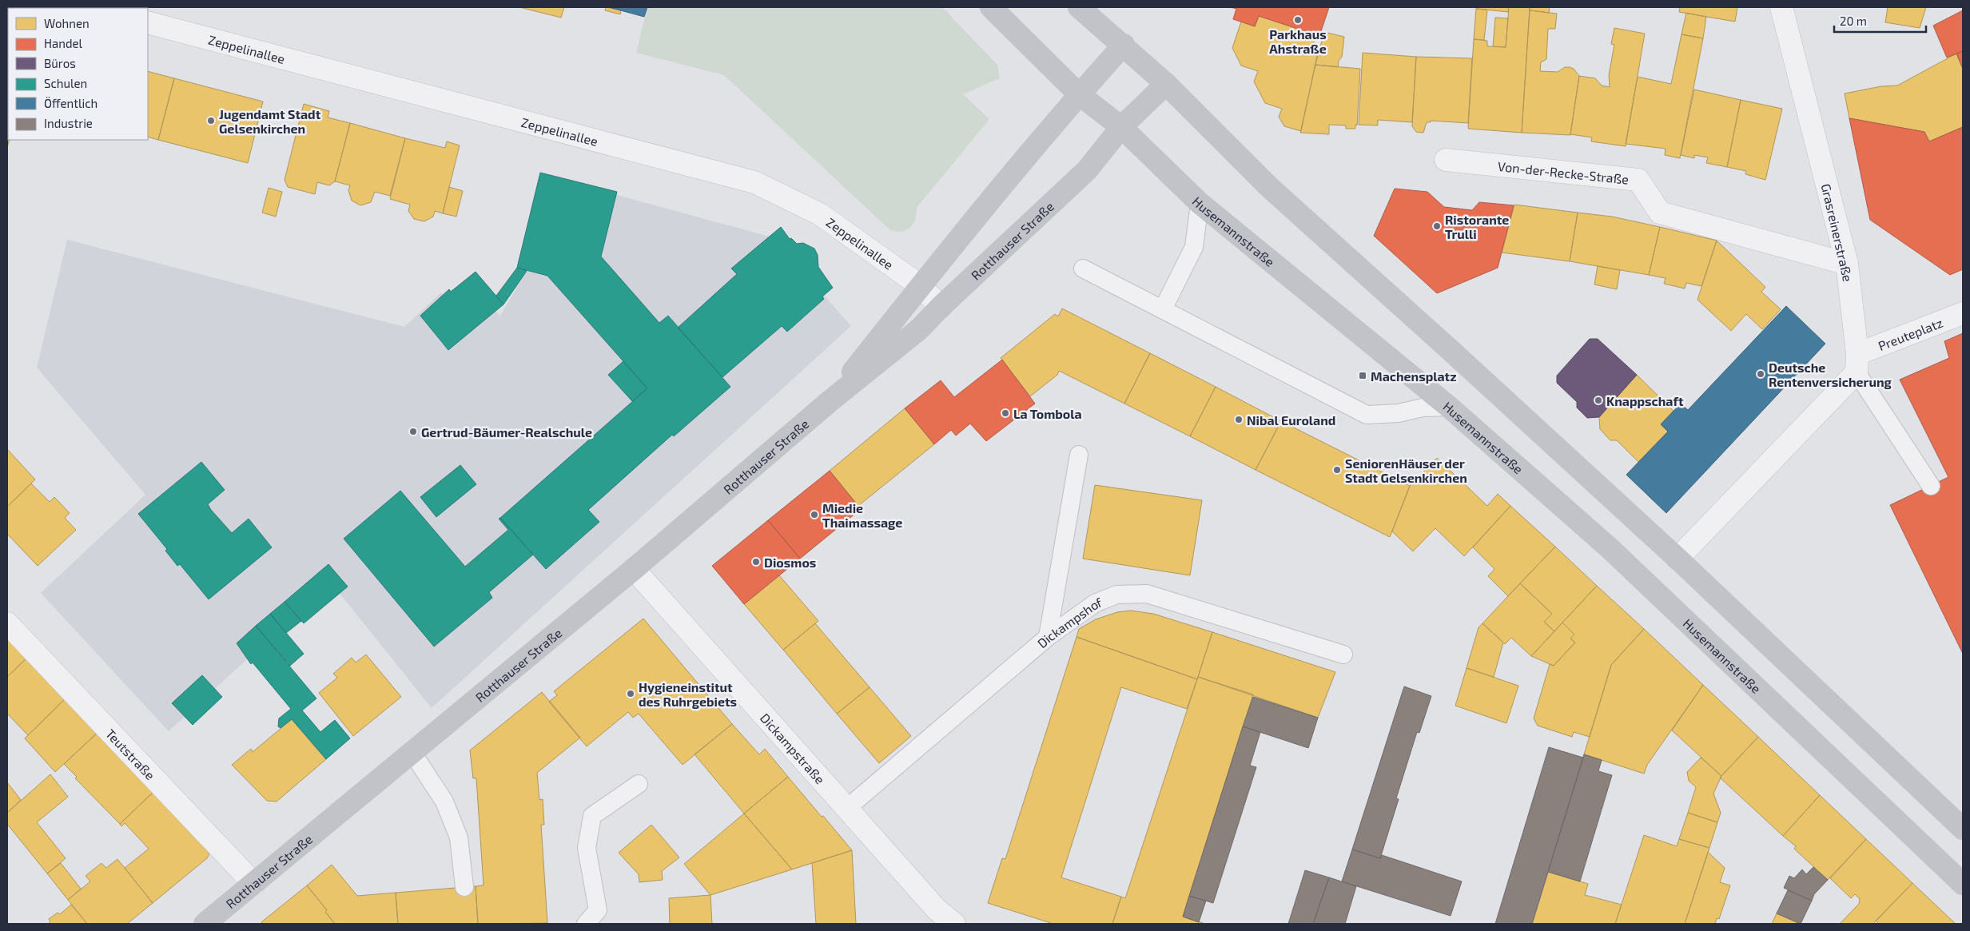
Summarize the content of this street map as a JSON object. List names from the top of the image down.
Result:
{
  "streets": {
    "main road": ["Husemannstraße", "Rotthauser Straße"],
    "street": [
      "Zeppelinallee",
      "Von-der-Recke-Straße",
      "Grasreinerstraße",
      "Preuteplatz",
      "Dickampstraße",
      "Teutstraße"
    ],
    "lane": ["Dickampshof"]
  },
  "crossings": [
    ["Zeppelinallee", "Rotthauser Straße"],
    ["Von-der-Recke-Straße", "Grasreinerstraße"],
    ["Husemannstraße", "Rotthauser Straße"],
    ["Grasreinerstraße", "Preuteplatz"],
    ["Rotthauser Straße", "Dickampstraße"],
    ["Rotthauser Straße", "Teutstraße"],
    ["Dickampshof", "Dickampstraße"]
  ],
  "places": {
    "other": [
      "Parkhaus Ahstraße",
      "Jugendamt Stadt Gelsenkirchen",
      "Ristorante Trulli",
      "Deutsche Rentenversicherung",
      "Knappschaft",
      "La Tombola",
      "Nibal Euroland",
      "Gertrud-Bäumer-Realschule",
      "SeniorenHäuser der Stadt Gelsenkirchen",
      "Miedie Thaimassage",
      "Diosmos",
      "Hygieneinstitut des Ruhrgebiets"
    ],
    "transit": ["Machensplatz"]
  },
  "legend": [
    "Wohnen",
    "Handel",
    "Büros",
    "Schulen",
    "Öffentlich",
    "Industrie"
  ],
  "scale_bar": "20 m"
}
